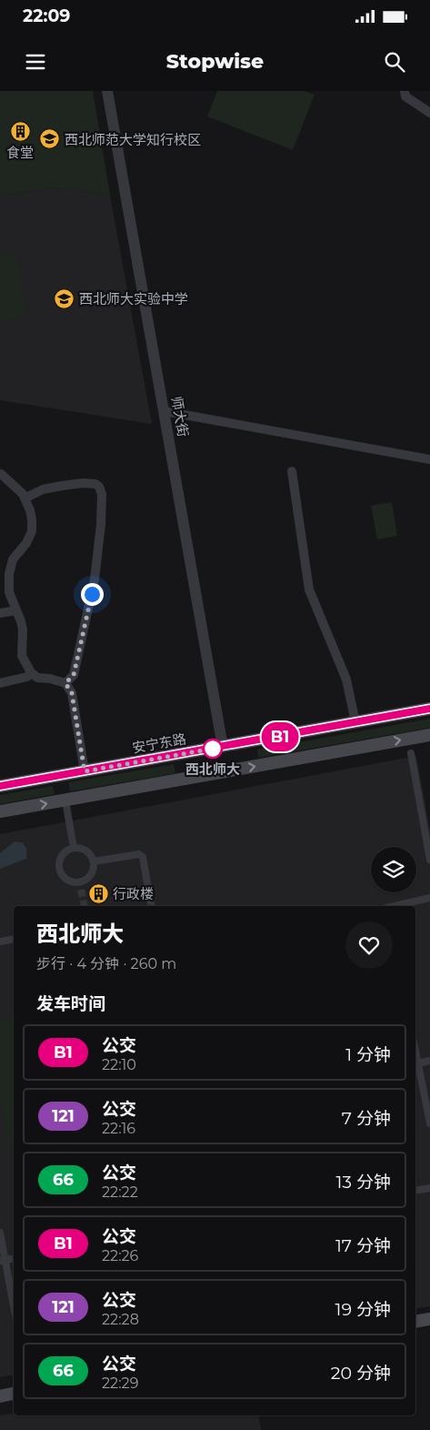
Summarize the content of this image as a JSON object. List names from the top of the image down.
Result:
{
  "streets": {
    "main road": ["安宁东路"],
    "street": ["师大街"]
  },
  "crossings": [
    ["师大街", "安宁东路"]
  ],
  "places": {
    "building": ["食堂", "行政楼"],
    "school or university": ["西北师范大学知行校区", "西北师大实验中学"],
    "other": ["西北师大"]
  },
  "lines": ["bus line B1"],
  "page": {
    "status": "22:09",
    "header": "Stopwise",
    "on_map": "B1",
    "heading": [
      ["西北师大", "步行 · 4 分钟 · 260 m"],
      "发车时间"
    ],
    "list": [
      {
        "mark": "B1",
        "name": "公交",
        "note": "22:10",
        "value": "1 分钟"
      },
      {
        "mark": "121",
        "name": "公交",
        "note": "22:16",
        "value": "7 分钟"
      },
      {
        "mark": "66",
        "name": "公交",
        "note": "22:22",
        "value": "13 分钟"
      },
      {
        "mark": "B1",
        "name": "公交",
        "note": "22:26",
        "value": "17 分钟"
      },
      {
        "mark": "121",
        "name": "公交",
        "note": "22:28",
        "value": "19 分钟"
      },
      {
        "mark": "66",
        "name": "公交",
        "note": "22:29",
        "value": "20 分钟"
      }
    ]
  }
}
